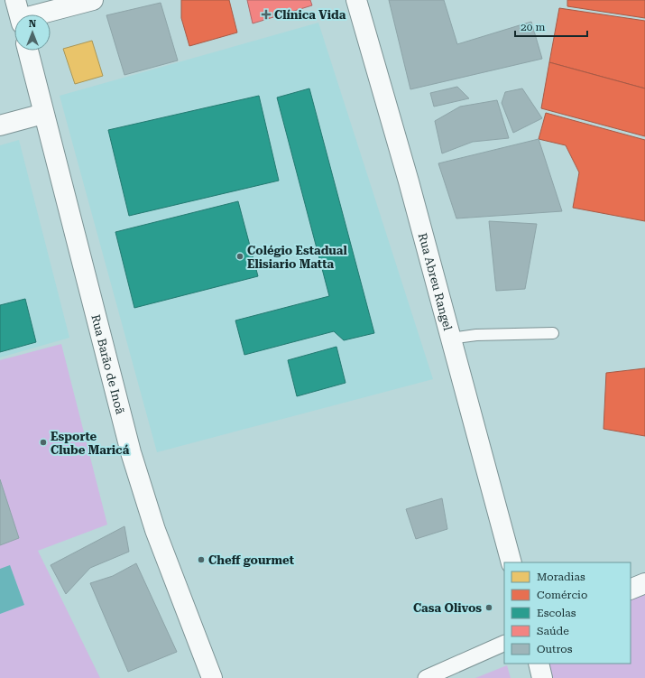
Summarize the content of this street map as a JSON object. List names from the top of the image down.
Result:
{
  "streets": {
    "main road": ["Rua Abreu Rangel", "Rua Barão de Inoã"]
  },
  "places": {
    "health": ["Clínica Vida"],
    "other": [
      "Colégio Estadual Elisiario Matta",
      "Esporte Clube Maricá",
      "Cheff gourmet",
      "Casa Olivos"
    ]
  },
  "legend": [
    "Moradias",
    "Comércio",
    "Escolas",
    "Saúde",
    "Outros"
  ],
  "scale_bar": "20 m",
  "north": "top"
}
